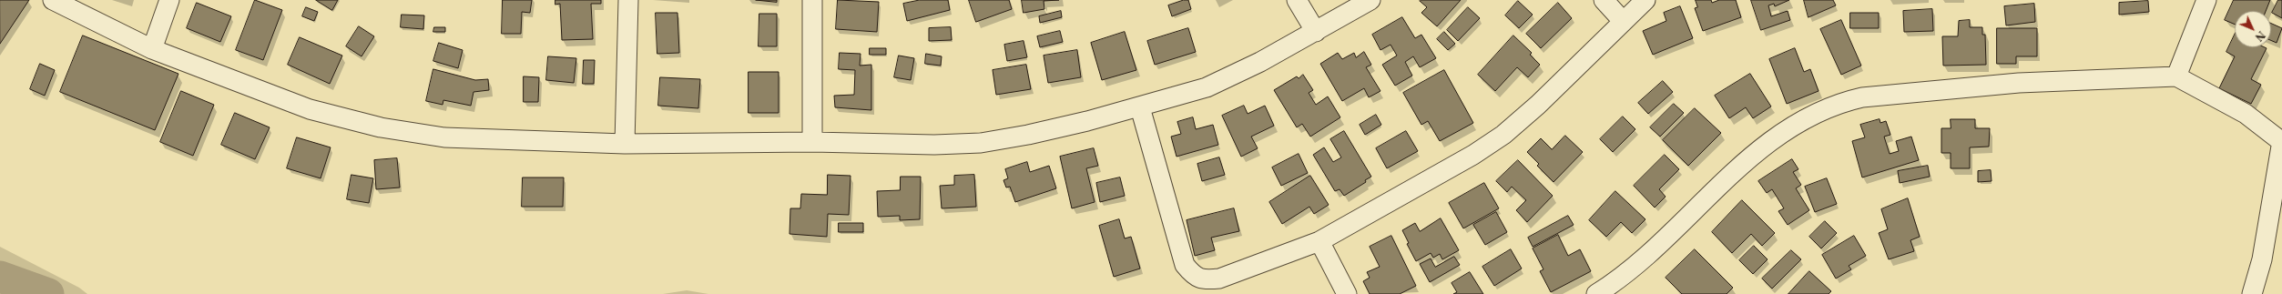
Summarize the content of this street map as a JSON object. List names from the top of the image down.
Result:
{
  "north": "bottom right"
}
